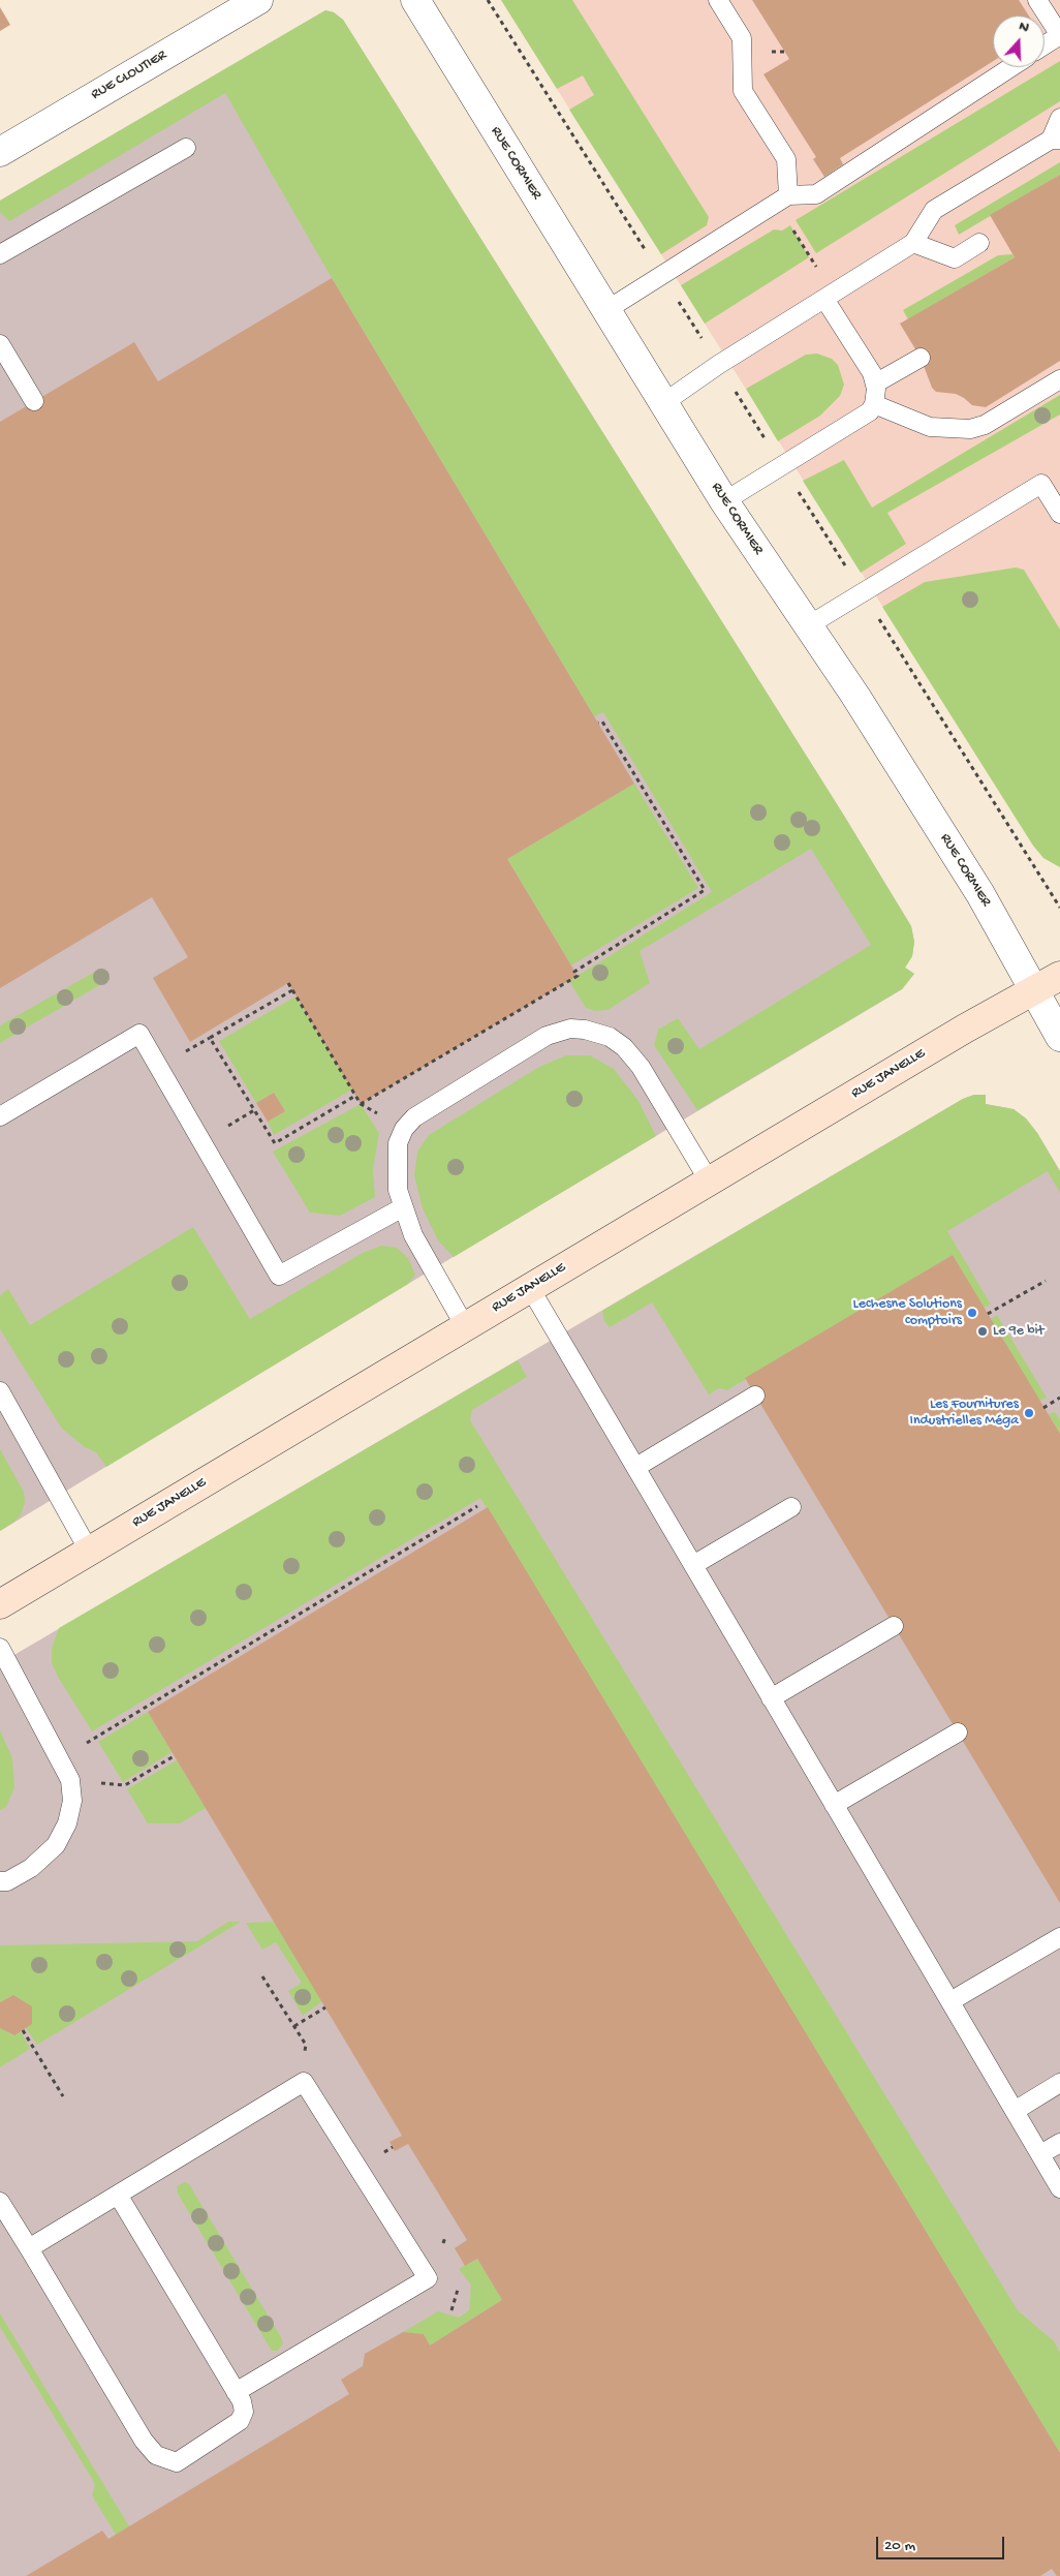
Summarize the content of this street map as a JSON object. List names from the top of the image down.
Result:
{
  "streets": {
    "main road": ["RUE JANELLE"],
    "street": ["RUE CLOUTIER", "RUE CORMIER"]
  },
  "crossings": [
    ["RUE CORMIER", "RUE JANELLE"]
  ],
  "places": ["Lechesne Solutions comptoirs", "Le 9e bit", "Les Fournitures Industrielles Méga"],
  "scale_bar": "20 m",
  "north": "top"
}
